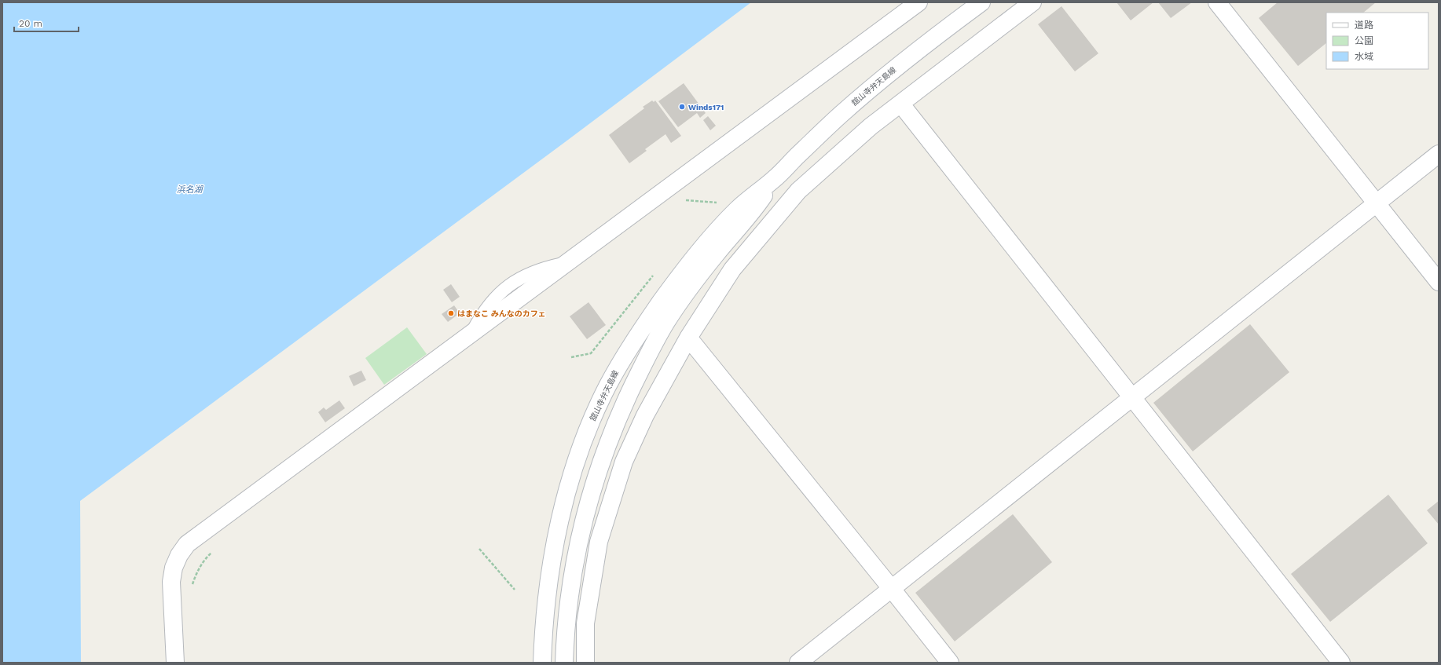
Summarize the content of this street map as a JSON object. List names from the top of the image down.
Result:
{
  "streets": {
    "street": ["舘山寺弁天島線"]
  },
  "water": ["浜名湖"],
  "places": ["Winds171", "はまなこ みんなのカフェ"],
  "legend": ["道路", "公園", "水域"],
  "scale_bar": "20 m"
}
